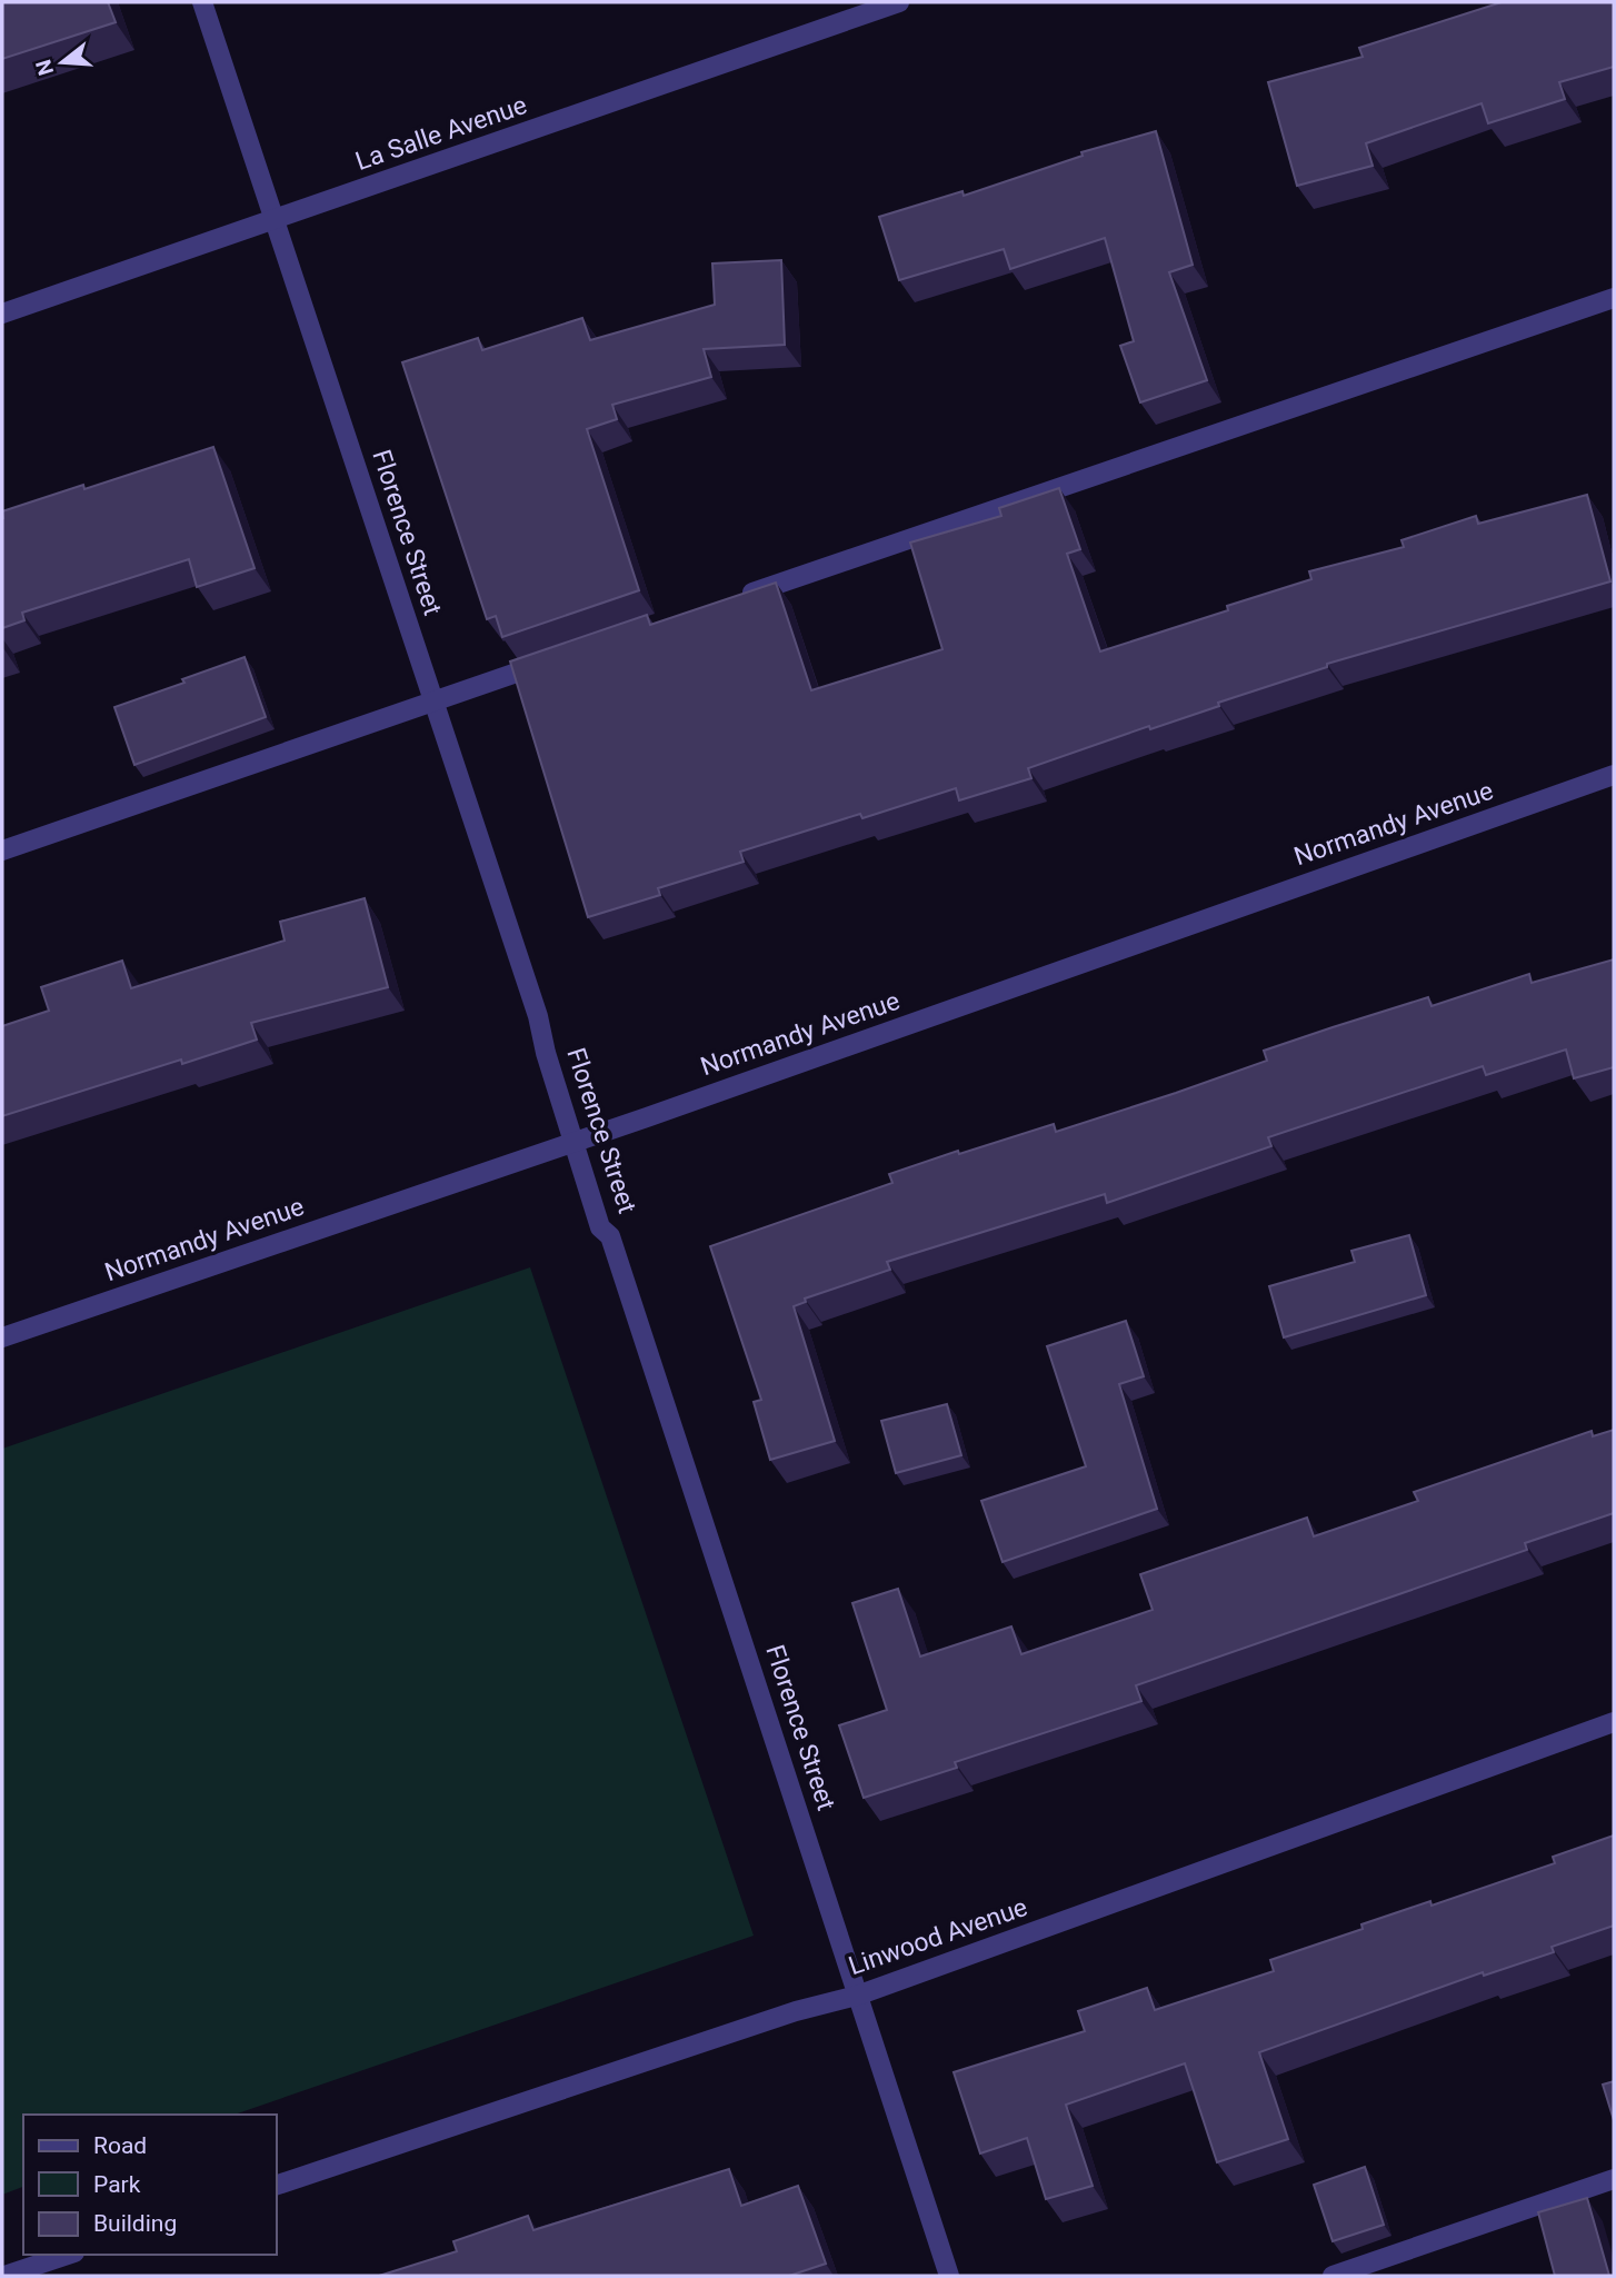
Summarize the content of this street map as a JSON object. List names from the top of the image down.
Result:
{
  "streets": {
    "street": [
      "La Salle Avenue",
      "Florence Street",
      "Normandy Avenue",
      "Linwood Avenue"
    ]
  },
  "crossings": [
    ["La Salle Avenue", "Florence Street"],
    ["Florence Street", "Normandy Avenue"],
    ["Florence Street", "Linwood Avenue"]
  ],
  "legend": ["Road", "Park", "Building"],
  "north": "left"
}
